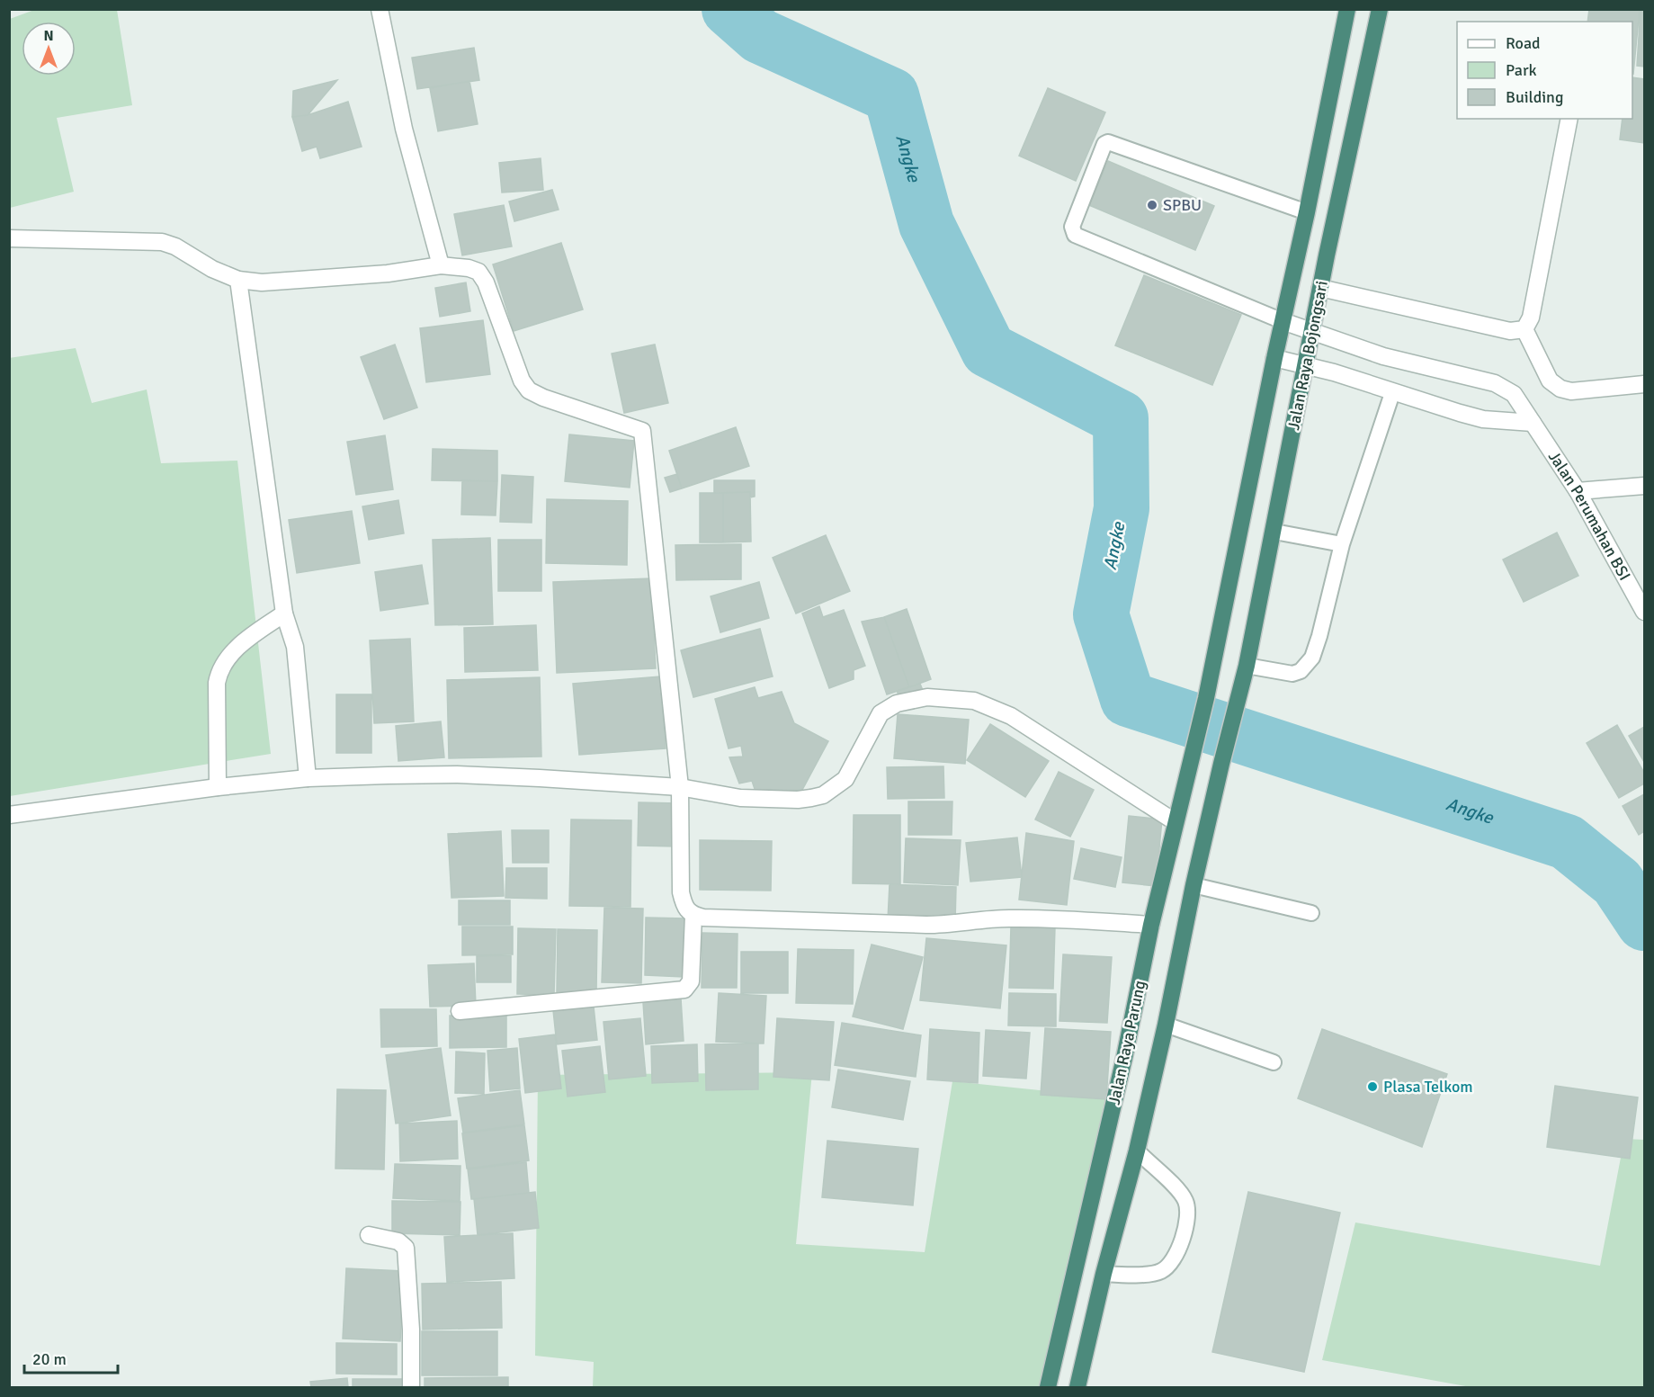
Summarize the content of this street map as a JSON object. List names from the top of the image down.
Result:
{
  "streets": {
    "highway": ["Jalan Raya Bojongsari", "Jalan Raya Parung"],
    "street": ["Jalan Perumahan BSI"]
  },
  "crossings": [
    ["Jalan Raya Bojongsari", "Jalan Perumahan BSI"],
    ["Jalan Raya Bojongsari", "Jalan Raya Parung"]
  ],
  "water": ["Angke"],
  "places": ["SPBU", "Plasa Telkom"],
  "legend": ["Road", "Park", "Building"],
  "scale_bar": "20 m",
  "north": "top"
}
